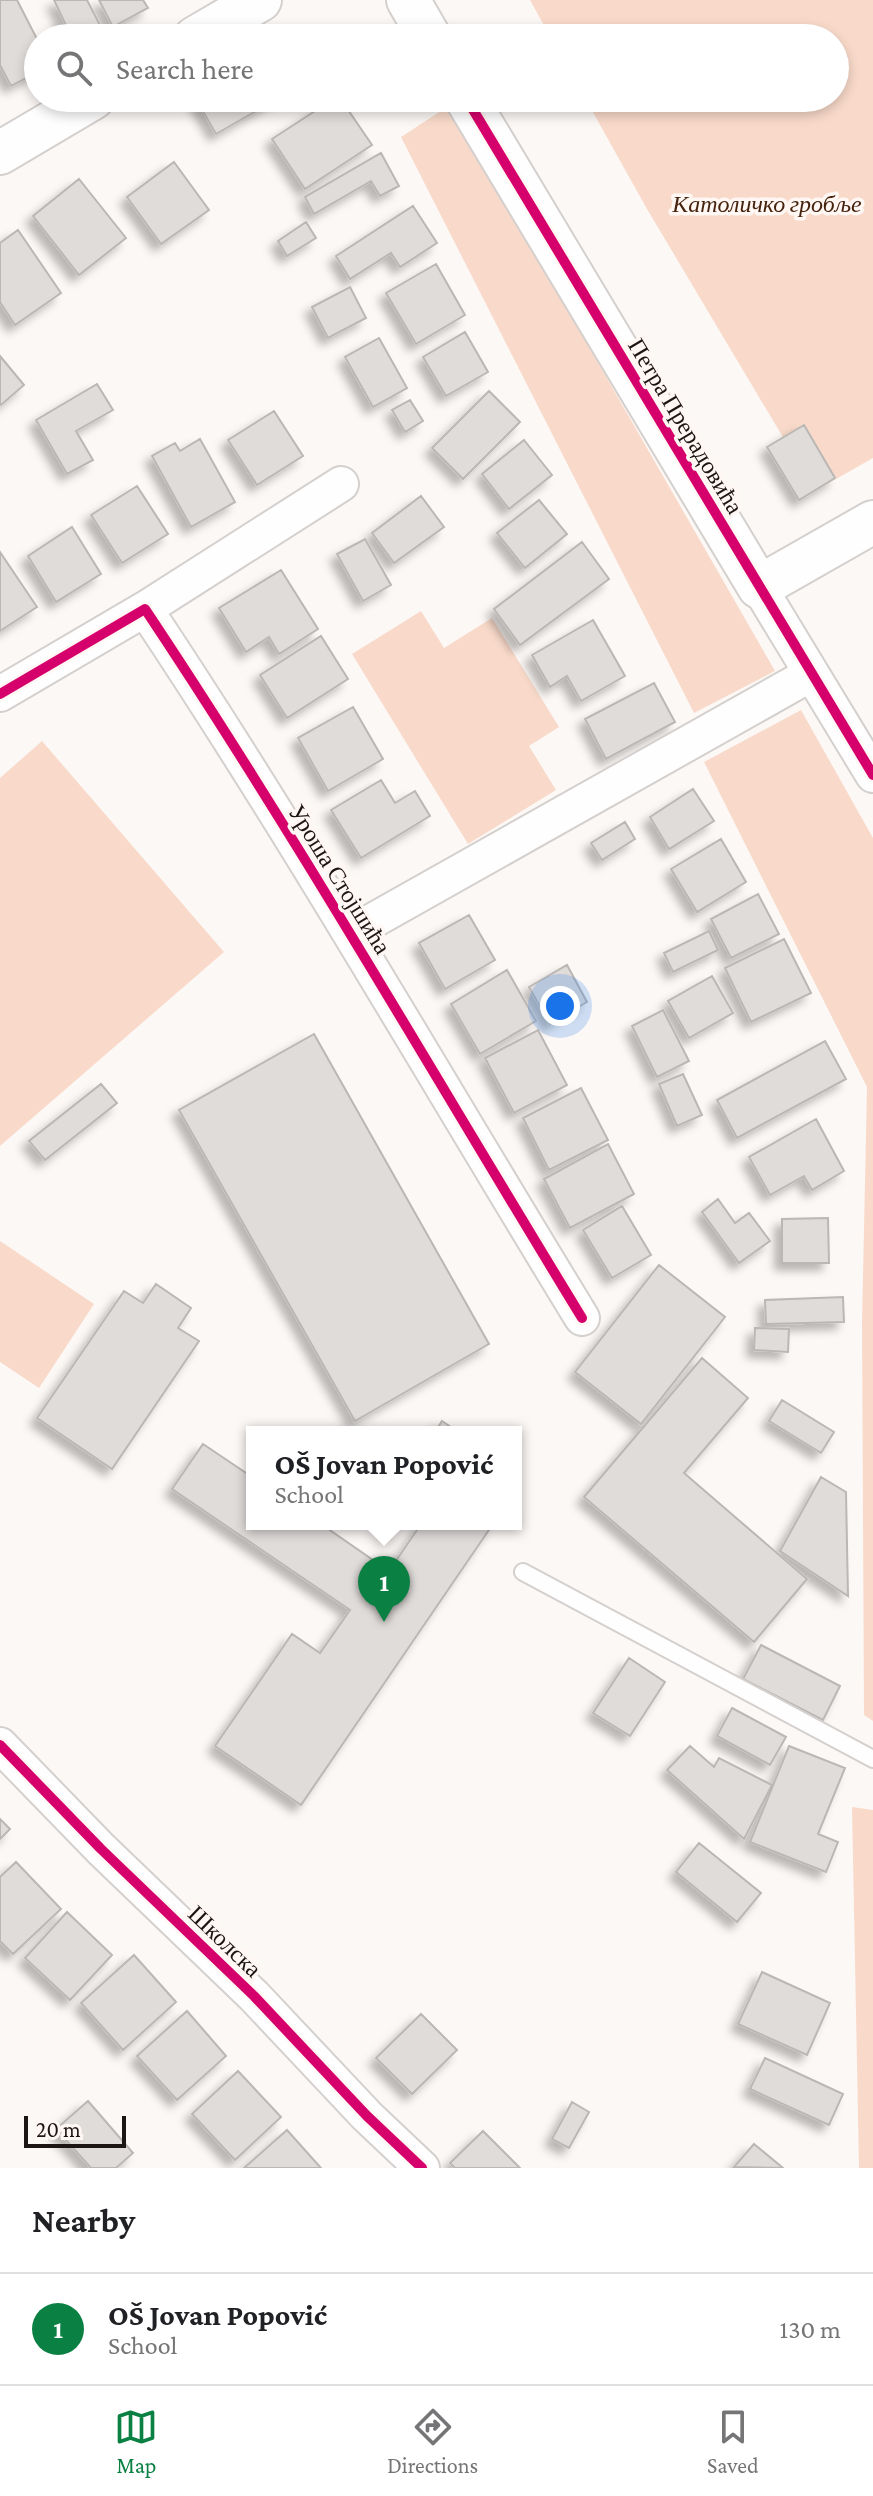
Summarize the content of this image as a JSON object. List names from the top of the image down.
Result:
{
  "streets": {
    "street": ["Петра Прерадовића", "Уроша Стојшића", "Школска"]
  },
  "parks": ["Католичко гробље"],
  "scale_bar": "20 m",
  "page": {
    "search": "Search here",
    "popup": ["OŠ Jovan Popović", "School"],
    "pins": "1",
    "scale": "20 m",
    "heading": "Nearby",
    "list": [
      {
        "mark": "1",
        "name": "OŠ Jovan Popović",
        "note": "School",
        "value": "130 m"
      }
    ],
    "nav": ["Map", "Directions", "Saved"]
  }
}
